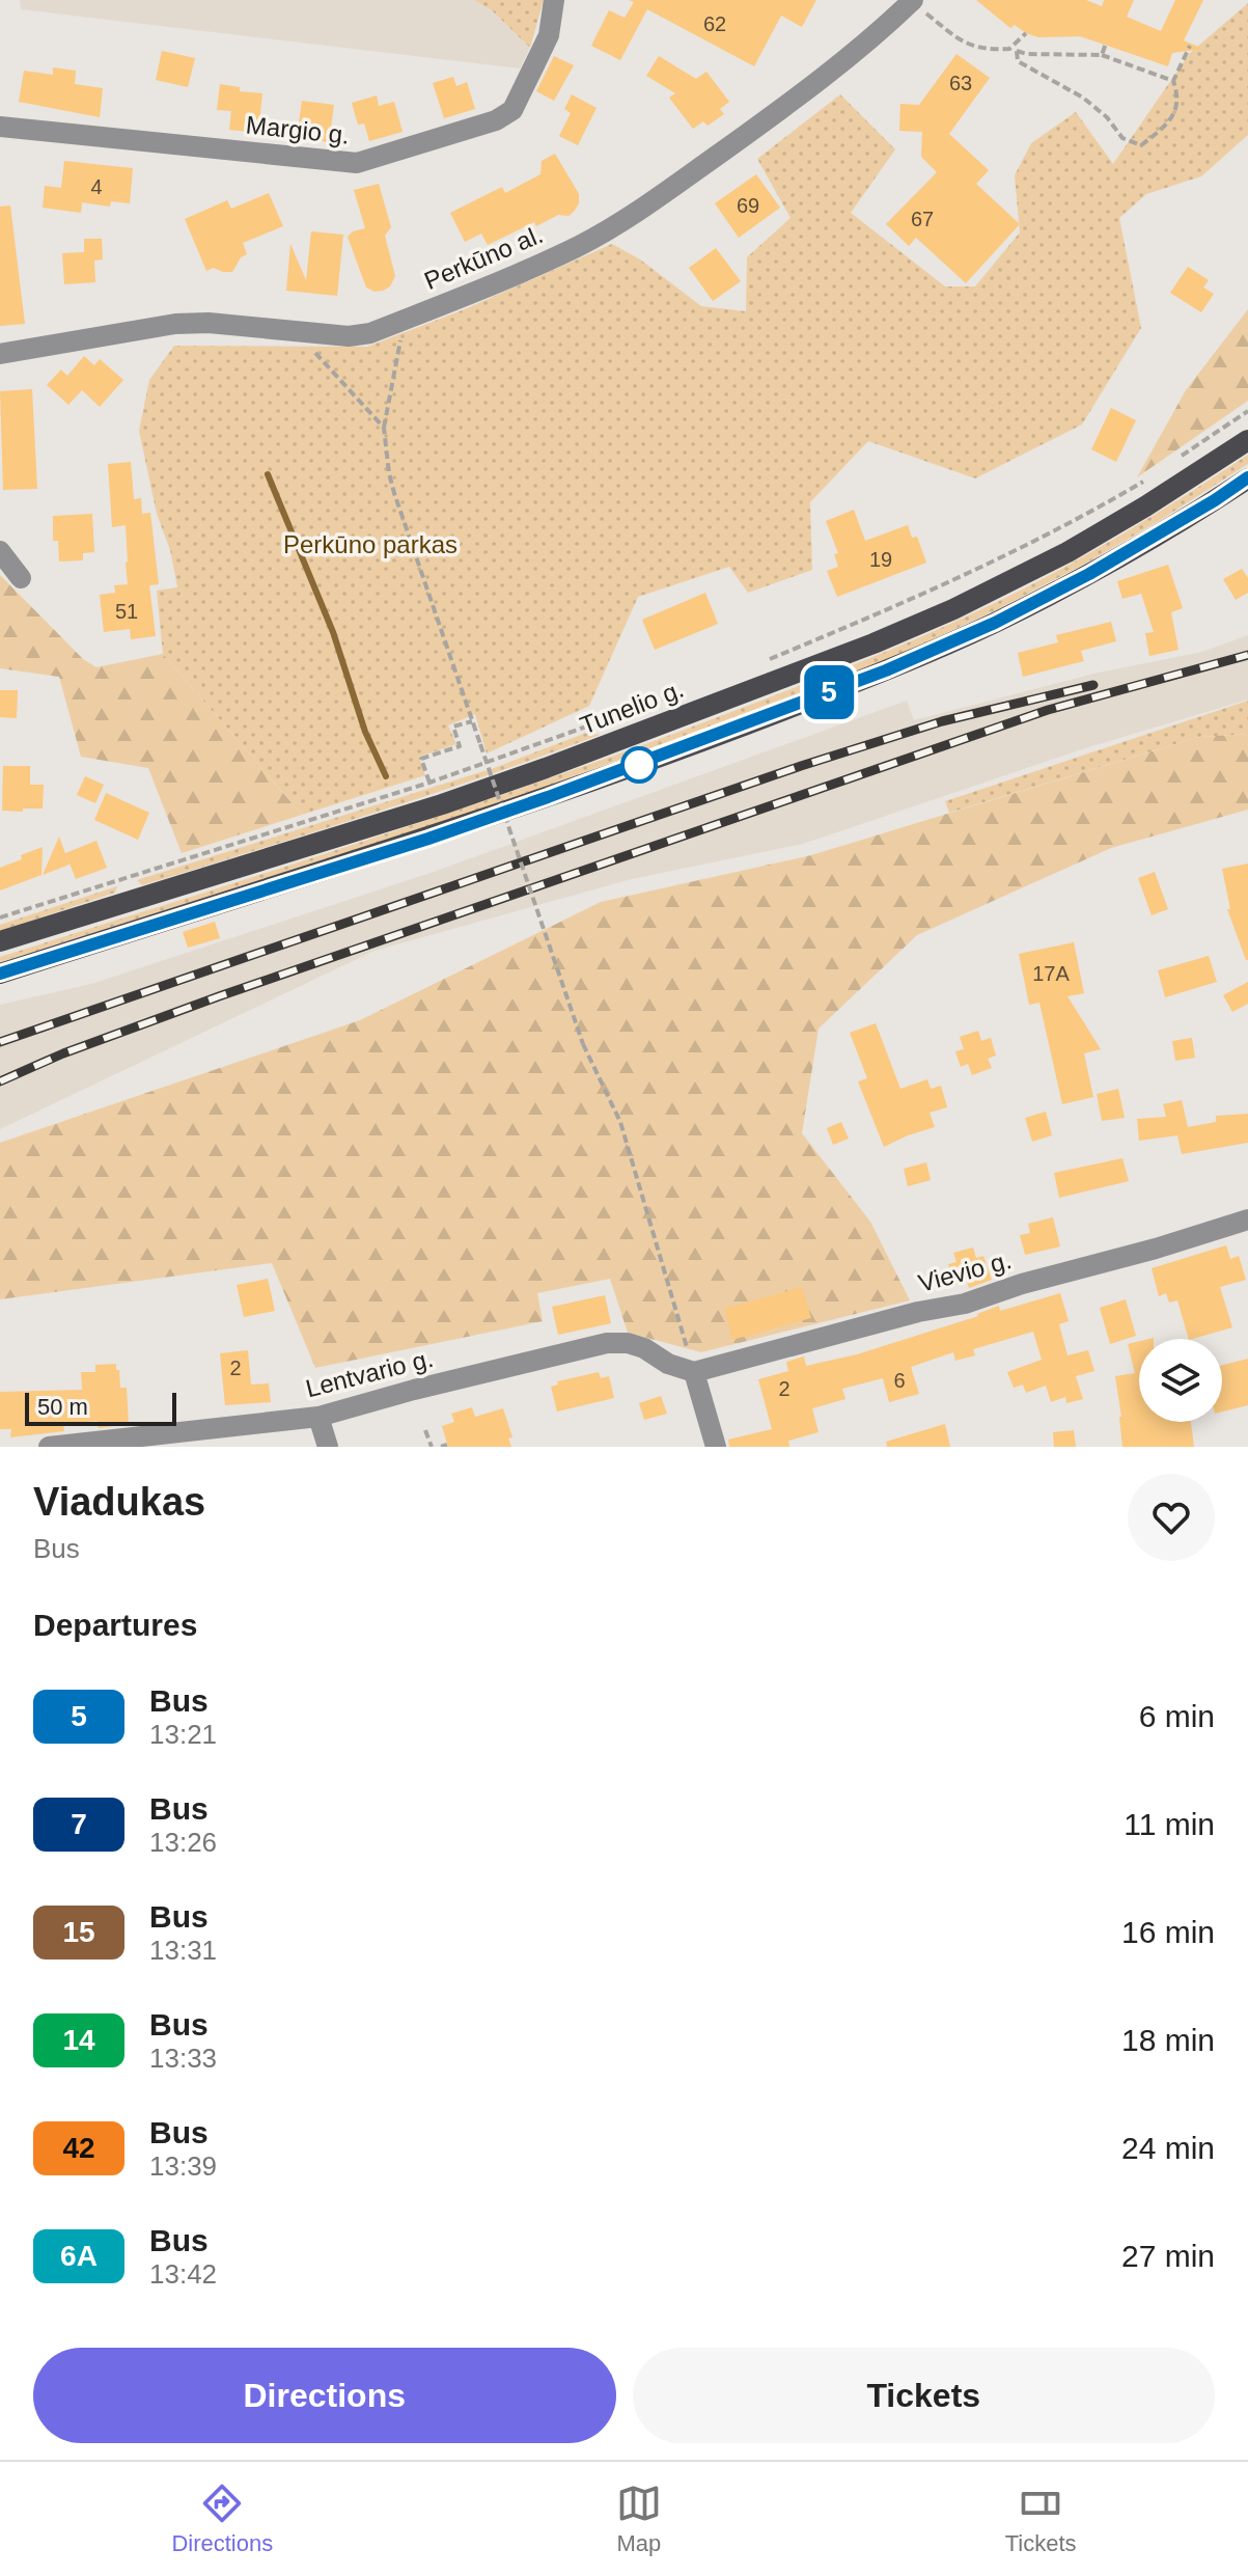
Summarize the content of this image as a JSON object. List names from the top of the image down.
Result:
{
  "streets": {
    "main road": ["Tunelio g."],
    "street": [
      "Margio g.",
      "Perkūno al.",
      "Vievio g.",
      "Lentvario g."
    ]
  },
  "crossings": [
    ["Vievio g.", "Lentvario g."]
  ],
  "parks": ["Perkūno parkas"],
  "lines": ["bus line 5"],
  "house_numbers": [
    "62",
    "63",
    "4",
    "69",
    "67",
    "19",
    "51",
    "17A",
    "2",
    "6",
    "2"
  ],
  "scale_bar": "50 m",
  "page": {
    "on_map": "5",
    "scale": "50 m",
    "heading": [
      ["Viadukas", "Bus"],
      "Departures"
    ],
    "list": [
      {
        "mark": "5",
        "name": "Bus",
        "note": "13:21",
        "value": "6 min"
      },
      {
        "mark": "7",
        "name": "Bus",
        "note": "13:26",
        "value": "11 min"
      },
      {
        "mark": "15",
        "name": "Bus",
        "note": "13:31",
        "value": "16 min"
      },
      {
        "mark": "14",
        "name": "Bus",
        "note": "13:33",
        "value": "18 min"
      },
      {
        "mark": "42",
        "name": "Bus",
        "note": "13:39",
        "value": "24 min"
      },
      {
        "mark": "6A",
        "name": "Bus",
        "note": "13:42",
        "value": "27 min"
      }
    ],
    "buttons": ["Directions", "Tickets"],
    "tabs": ["Directions", "Map", "Tickets"]
  }
}
